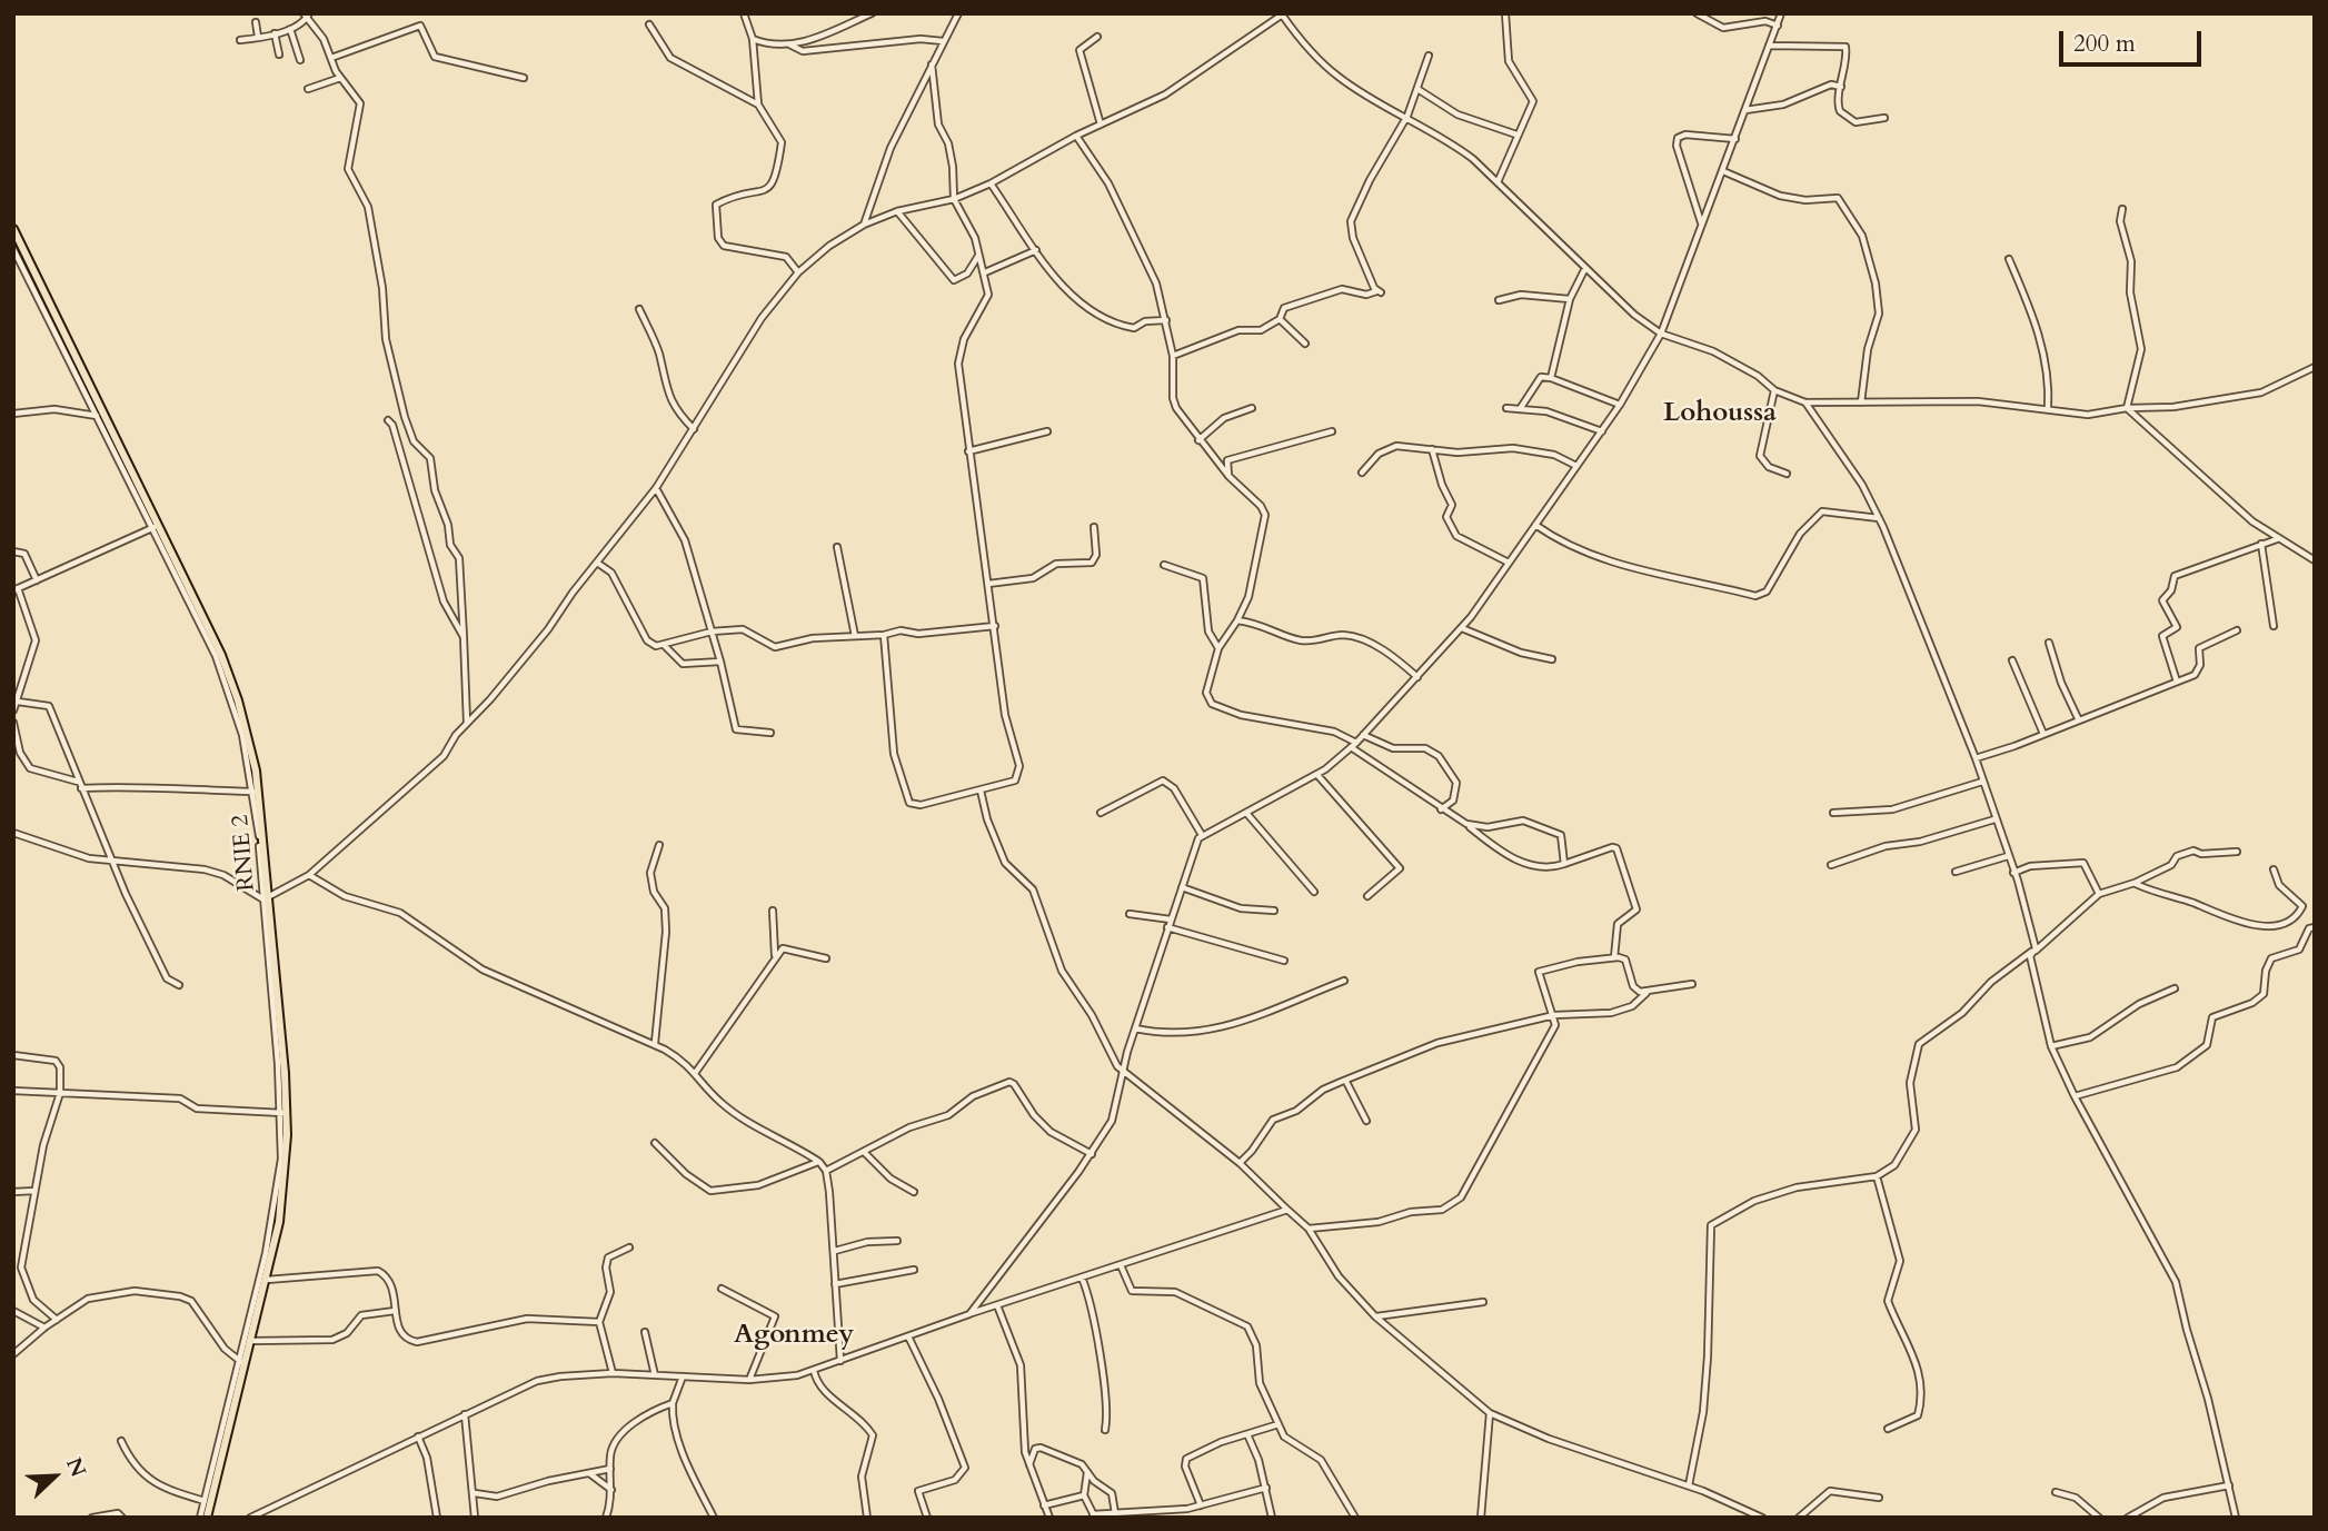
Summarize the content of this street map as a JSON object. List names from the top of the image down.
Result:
{
  "streets": {
    "highway": ["RNIE 2"]
  },
  "districts": ["Lohoussa", "Agonmey"],
  "scale_bar": "200 m",
  "north": "top right"
}
